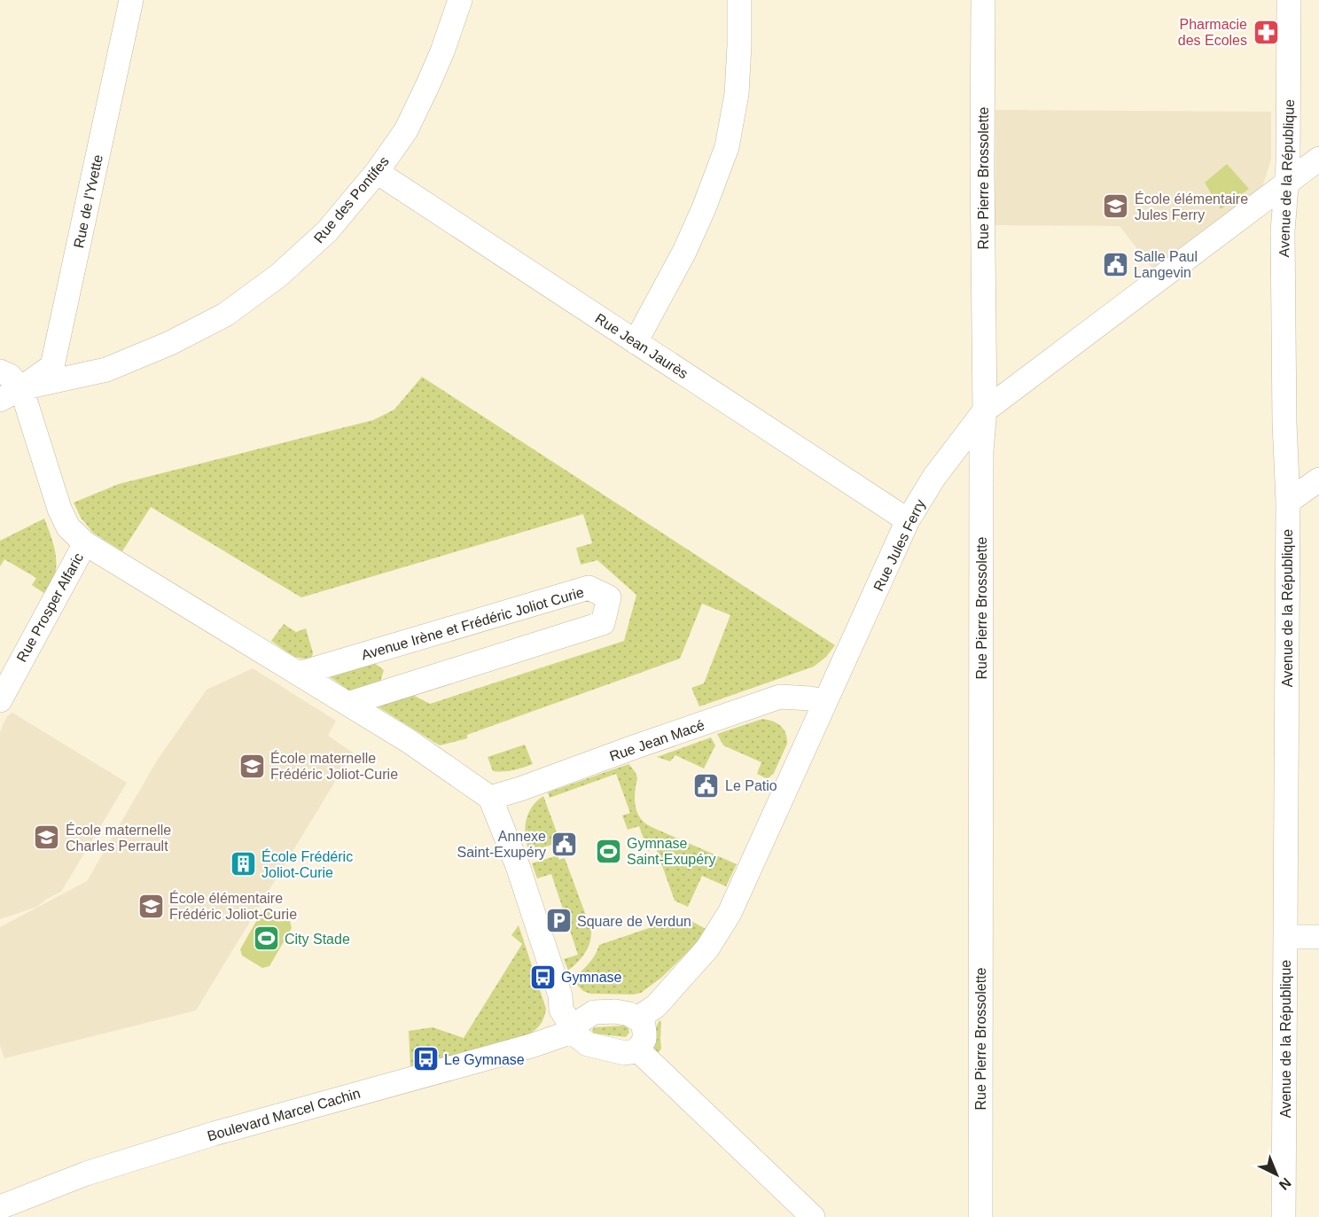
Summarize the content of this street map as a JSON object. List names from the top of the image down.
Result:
{
  "streets": {
    "street": [
      "Rue Pierre Brossolette",
      "Avenue de la République",
      "Rue des Pontifes",
      "Rue de l'Yvette",
      "Rue Jean Jaurès",
      "Rue Jules Ferry",
      "Rue Prosper Alfaric",
      "Avenue Irène et Frédéric Joliot Curie",
      "Rue Jean Macé",
      "Boulevard Marcel Cachin"
    ]
  },
  "crossings": [
    ["Rue Pierre Brossolette", "Rue Jules Ferry"],
    ["Avenue de la République", "Rue Jules Ferry"],
    ["Rue des Pontifes", "Rue de l'Yvette"],
    ["Rue des Pontifes", "Rue Jean Jaurès"],
    ["Rue Jean Jaurès", "Rue Jules Ferry"],
    ["Rue Jules Ferry", "Rue Jean Macé"]
  ],
  "places": {
    "pharmacy": ["Pharmacie des Ecoles"],
    "school or university": [
      "École élémentaire Jules Ferry",
      "École maternelle Frédéric Joliot-Curie",
      "École maternelle Charles Perrault",
      "École élémentaire Frédéric Joliot-Curie"
    ],
    "public building": ["Salle Paul Langevin", "Le Patio", "Annexe Saint-Exupéry"],
    "sports": ["Gymnase Saint-Exupéry", "City Stade"],
    "building": ["École Frédéric Joliot-Curie"],
    "parking": ["Square de Verdun"],
    "bus stop": ["Gymnase", "Le Gymnase"]
  },
  "north": "bottom right"
}
